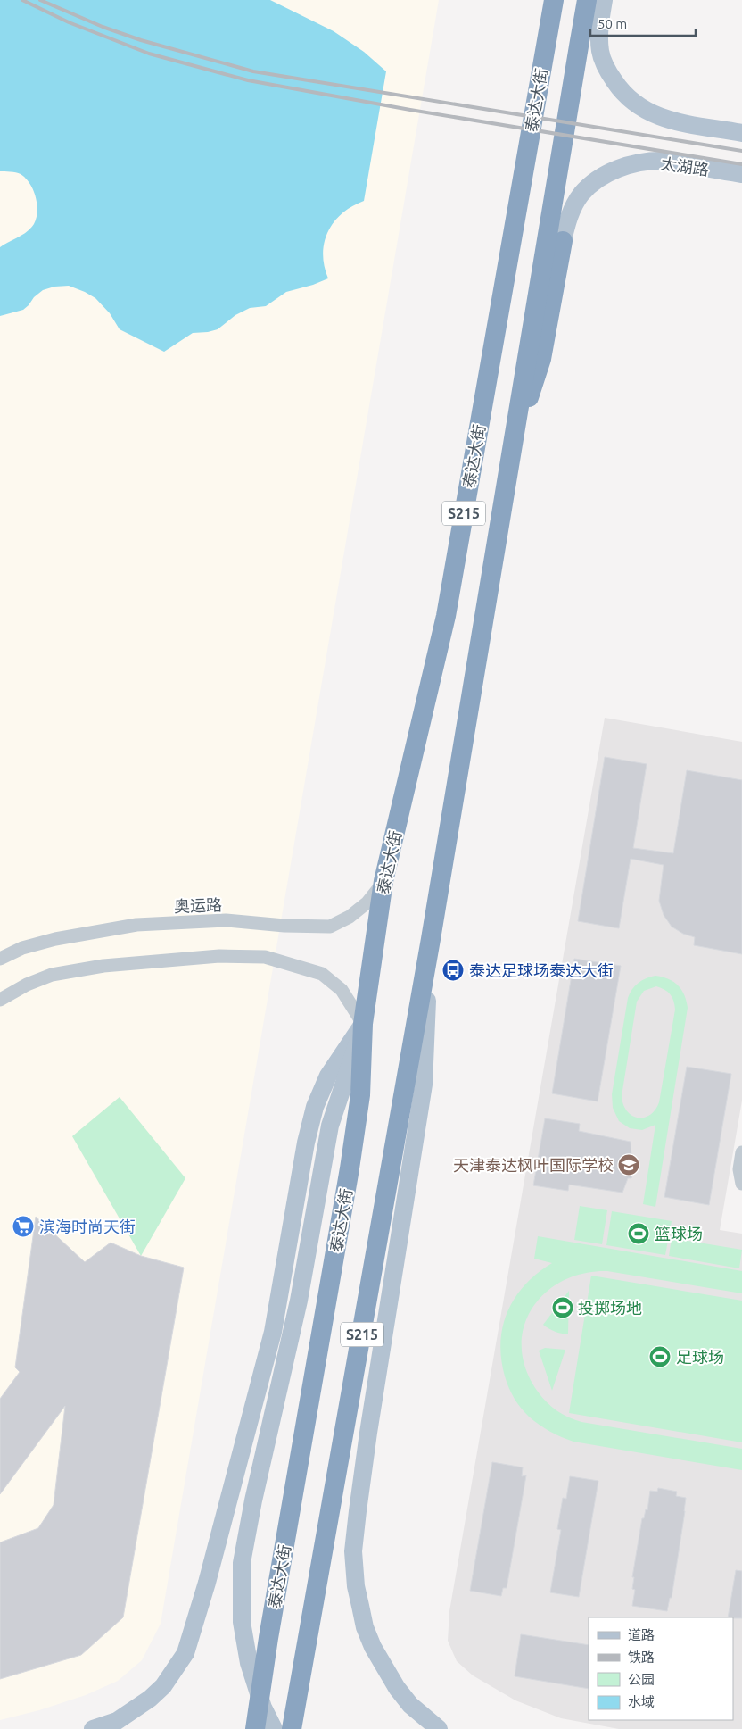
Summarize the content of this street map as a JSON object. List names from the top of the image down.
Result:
{
  "streets": {
    "highway": ["泰达大街", "S215"],
    "main road": ["太湖路"],
    "street": ["奥运路"]
  },
  "crossings": [
    ["泰达大街", "奥运路"]
  ],
  "places": {
    "bus stop": ["泰达足球场泰达大街"],
    "school or university": ["天津泰达枫叶国际学校"],
    "supermarket": ["滨海时尚天街"],
    "sports": ["篮球场", "投掷场地", "足球场"]
  },
  "legend": [
    "道路",
    "铁路",
    "公园",
    "水域"
  ],
  "scale_bar": "50 m"
}
